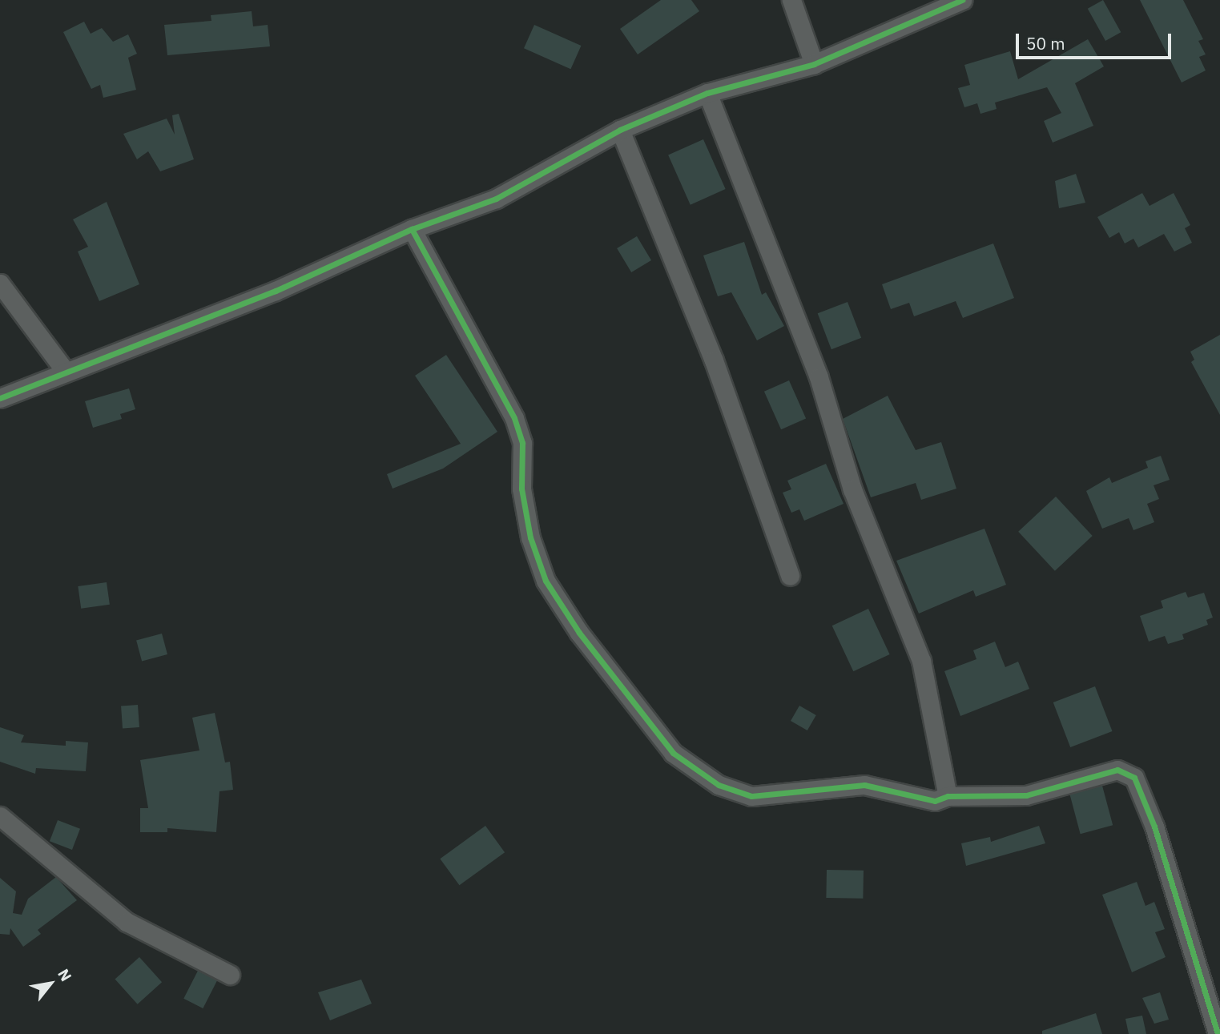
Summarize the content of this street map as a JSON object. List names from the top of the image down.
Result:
{
  "scale_bar": "50 m",
  "north": "top right"
}
